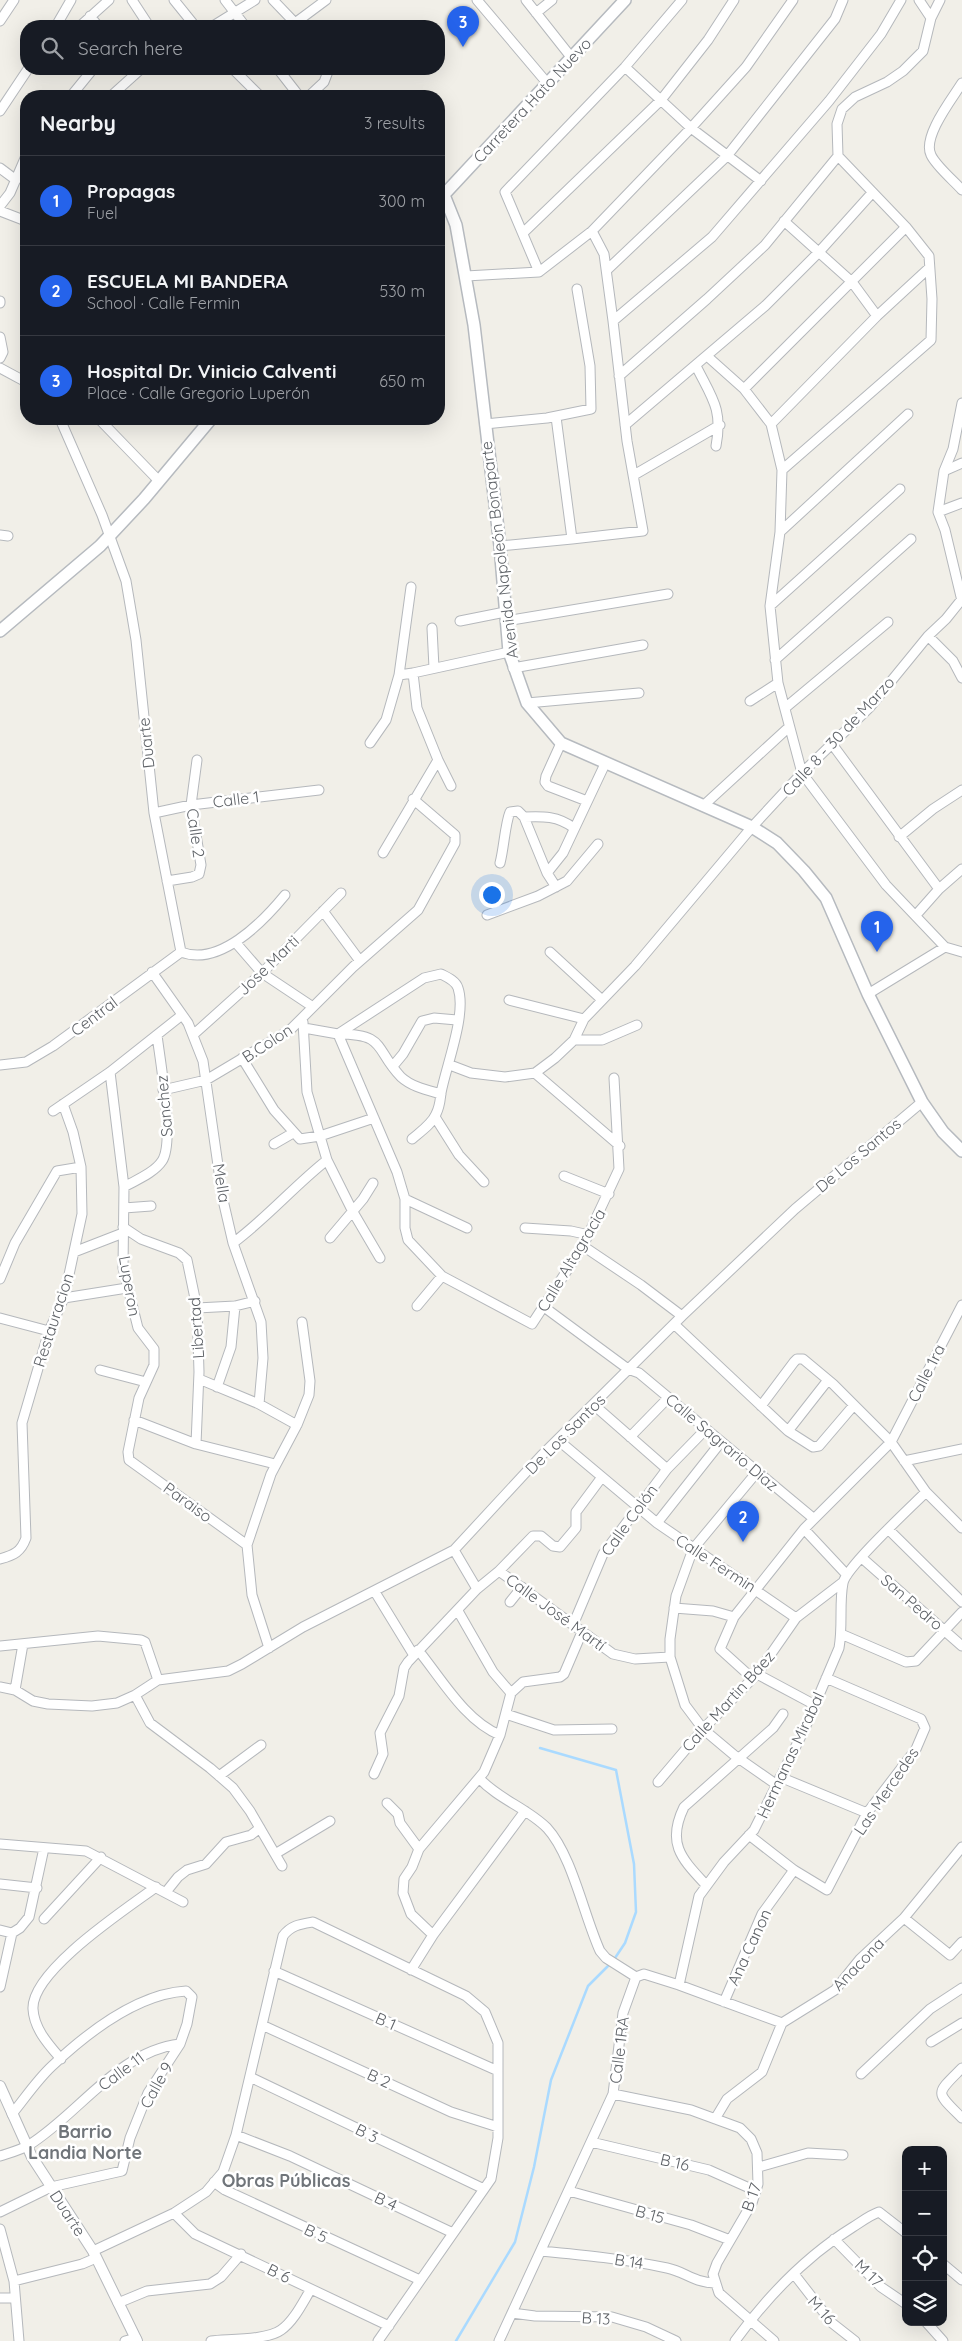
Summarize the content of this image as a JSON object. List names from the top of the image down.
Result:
{
  "streets": {
    "main road": ["Carretera Hato Nuevo", "Avenida Napoleón Bonaparte"],
    "street": [
      "Calle 8 - 30 de Marzo",
      "Duarte",
      "Calle 1",
      "Calle 2",
      "Jose Marti",
      "Central",
      "B.Colon",
      "Sanchez",
      "De Los Santos",
      "Mella",
      "Calle Altagracia",
      "Luperon",
      "Restauracion",
      "Libertad",
      "Calle 1ra",
      "Calle Sagrario Diaz",
      "Paraiso",
      "Calle Colón",
      "Calle Fermin",
      "San Pedro",
      "Calle José Martí",
      "Calle Martin Báez",
      "Hermanas Mirabal",
      "Las Mercedes",
      "Ana Canon",
      "Anacona",
      "B 1",
      "Calle 1RA",
      "Calle 11",
      "B 2",
      "Calle 9",
      "B 3",
      "B 16",
      "B 17",
      "B 4",
      "B 15",
      "B 5",
      "B 14",
      "B 6",
      "M 17",
      "M 16",
      "B 13"
    ]
  },
  "crossings": [
    ["Avenida Napoleón Bonaparte", "Calle 8 - 30 de Marzo"],
    ["Avenida Napoleón Bonaparte", "De Los Santos"],
    ["Duarte", "Calle 1"],
    ["Duarte", "Calle 2"],
    ["Duarte", "Central"],
    ["Duarte", "Calle 11"],
    ["Duarte", "Calle 9"],
    ["Calle 1", "Calle 2"],
    ["Jose Marti", "Mella"],
    ["Central", "Mella"],
    ["B.Colon", "Sanchez"],
    ["B.Colon", "Mella"],
    ["Sanchez", "Luperon"],
    ["De Los Santos", "Calle Sagrario Diaz"],
    ["De Los Santos", "Calle Fermin"],
    ["Calle Altagracia", "Calle Sagrario Diaz"],
    ["Luperon", "Libertad"],
    ["Luperon", "Paraiso"],
    ["Calle 1ra", "Calle Sagrario Diaz"],
    ["Calle 1ra", "Calle Fermin"],
    ["Calle 1ra", "Calle Martin Báez"],
    ["Calle Sagrario Diaz", "Calle Colón"],
    ["Calle Colón", "Calle Fermin"],
    ["Calle Colón", "Calle José Martí"],
    ["Calle Fermin", "Calle Martin Báez"],
    ["Calle Martin Báez", "Hermanas Mirabal"],
    ["Hermanas Mirabal", "Las Mercedes"],
    ["Las Mercedes", "Ana Canon"],
    ["Calle 1RA", "B 16"],
    ["Calle 1RA", "B 17"],
    ["Calle 1RA", "B 15"],
    ["Calle 1RA", "B 14"],
    ["Calle 1RA", "B 13"],
    ["Calle 11", "Calle 9"],
    ["B 16", "B 17"],
    ["B 17", "B 15"],
    ["B 17", "B 14"]
  ],
  "districts": ["Barrio Landia Norte", "Obras Públicas"],
  "page": {
    "pins": ["3", "1", "2"],
    "search": "Search here",
    "heading": ["Nearby", "3 results"],
    "list": [
      {
        "mark": "1",
        "name": "Propagas",
        "note": "Fuel",
        "value": "300 m"
      },
      {
        "mark": "2",
        "name": "ESCUELA MI BANDERA",
        "note": "School · Calle Fermin",
        "value": "530 m"
      },
      {
        "mark": "3",
        "name": "Hospital Dr. Vinicio Calventi",
        "note": "Place · Calle Gregorio Luperón",
        "value": "650 m"
      }
    ],
    "map_buttons": ["+", "−"]
  }
}
